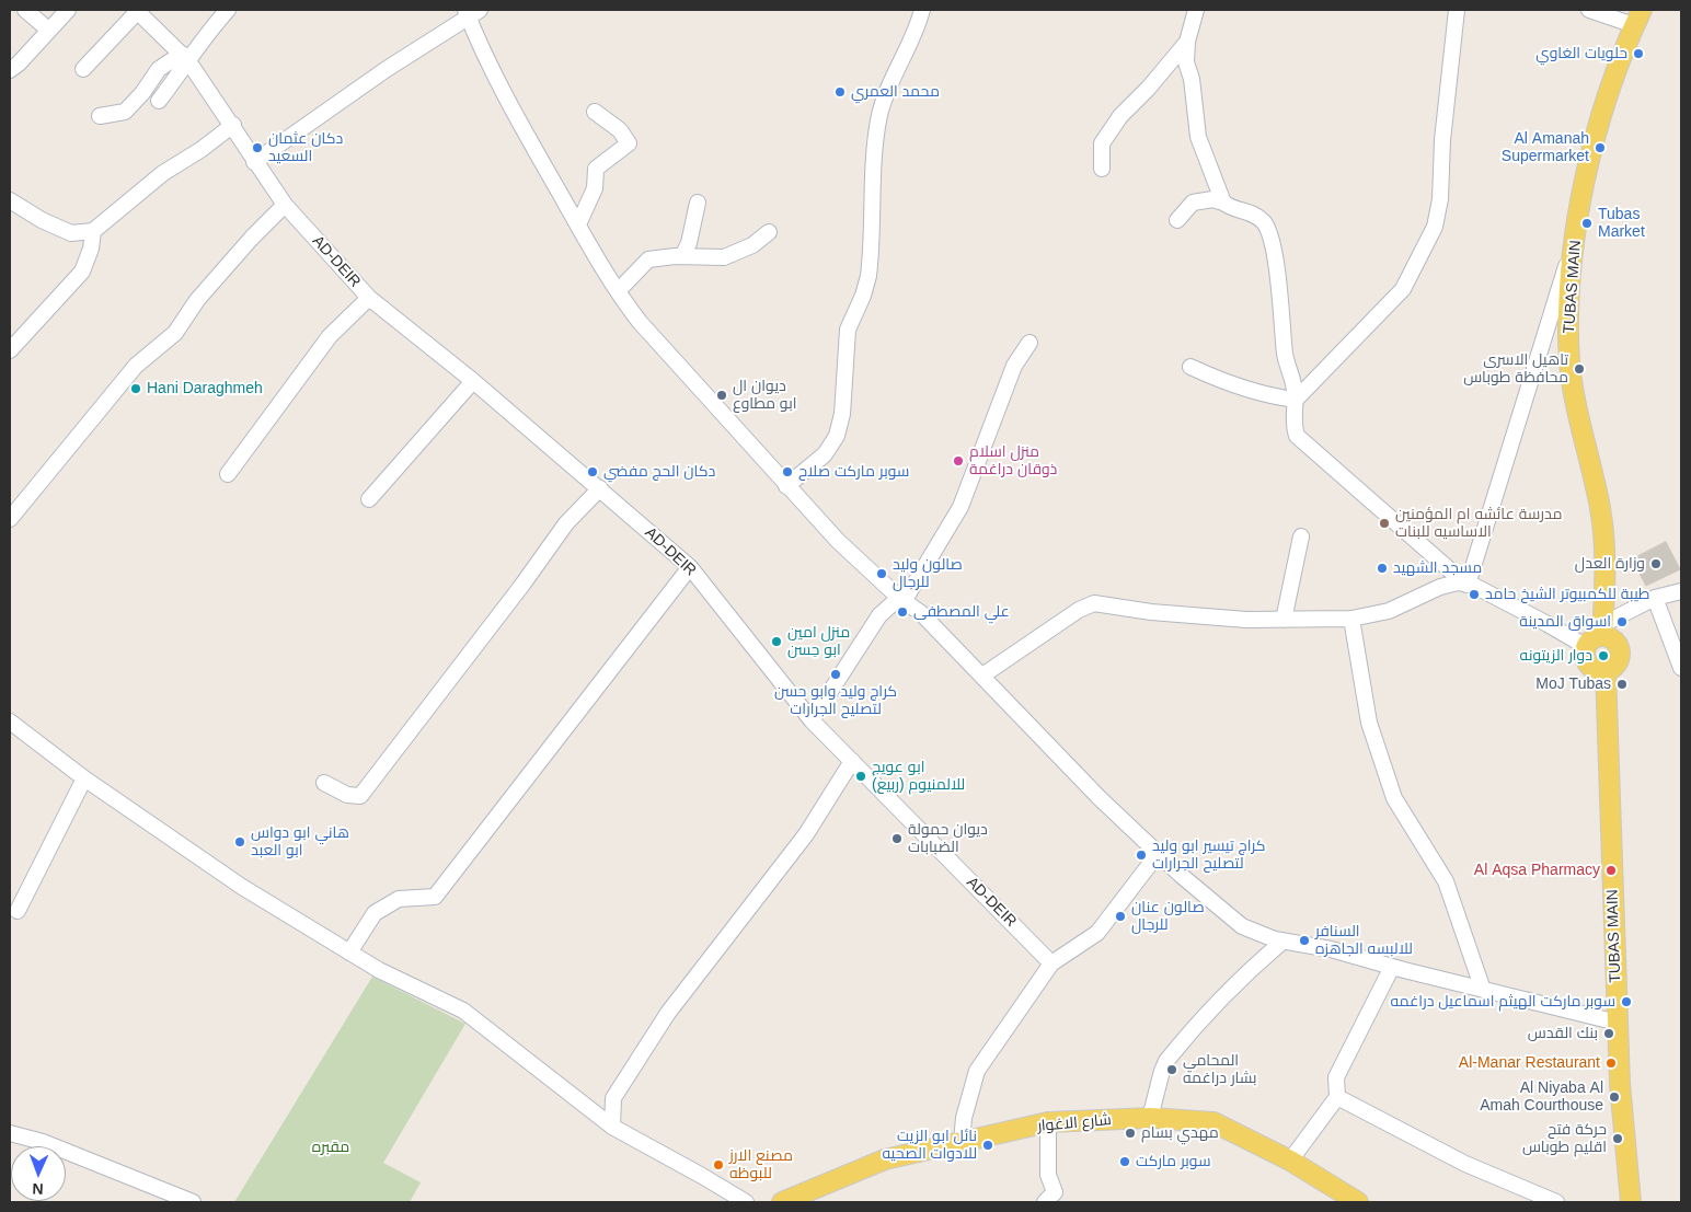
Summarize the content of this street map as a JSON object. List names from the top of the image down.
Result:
{
  "streets": {
    "main road": ["TUBAS MAIN", "شارع الاغوار"],
    "street": ["AD-DEIR"]
  },
  "parks": ["مقبره"],
  "places": [
    "حلويات الغاوي",
    "محمد العمري",
    "دكان عثمان السعيد",
    "Al Amanah Supermarket",
    "Tubas Market",
    "تاهيل الاسرى محافظة طوباس",
    "Hani Daraghmeh",
    "ديوان ال ابو مطاوع",
    "منزل اسلام ذوقان دراغمة",
    "دكان الحج مفضي",
    "سوبر ماركت صلاح",
    "مدرسة عائشه ام المؤمنين الاساسيه للبنات",
    "وزارة العدل",
    "مسجد الشهيد",
    "صالون وليد للرجال",
    "طيبة للكمبيوتر الشيخ حامد",
    "علي المصطفى",
    "اسواق المدينة",
    "منزل امين ابو حِسن",
    "دوار الزيتونه",
    "كراج وليد وابو حسن لتصليح الجرارات",
    "MoJ Tubas",
    "ابو عويج للالمنيوم (ربيع)",
    "ديوان حمولة الضبابات",
    "هاني ابو دواس ابو العبد",
    "كراج تيسير ابو وليد لتصليح الجرارات",
    "Al Aqsa Pharmacy",
    "صالون عنان للرجال",
    "السنافر للالبسه الجاهزه",
    "سوبر ماركت الهيثم اسماعيل دراغمه",
    "بنك القدس",
    "Al-Manar Restaurant",
    "المحامي بشار دراغمه",
    "Al Niyaba Al Amah Courthouse",
    "مهدي بسام",
    "حركة فتح اقليم طوباس",
    "نائل ابو الزيت للادوات الصحيه",
    "سوبر ماركت",
    "مصنع الارز للبوظه"
  ],
  "north": "bottom"
}
